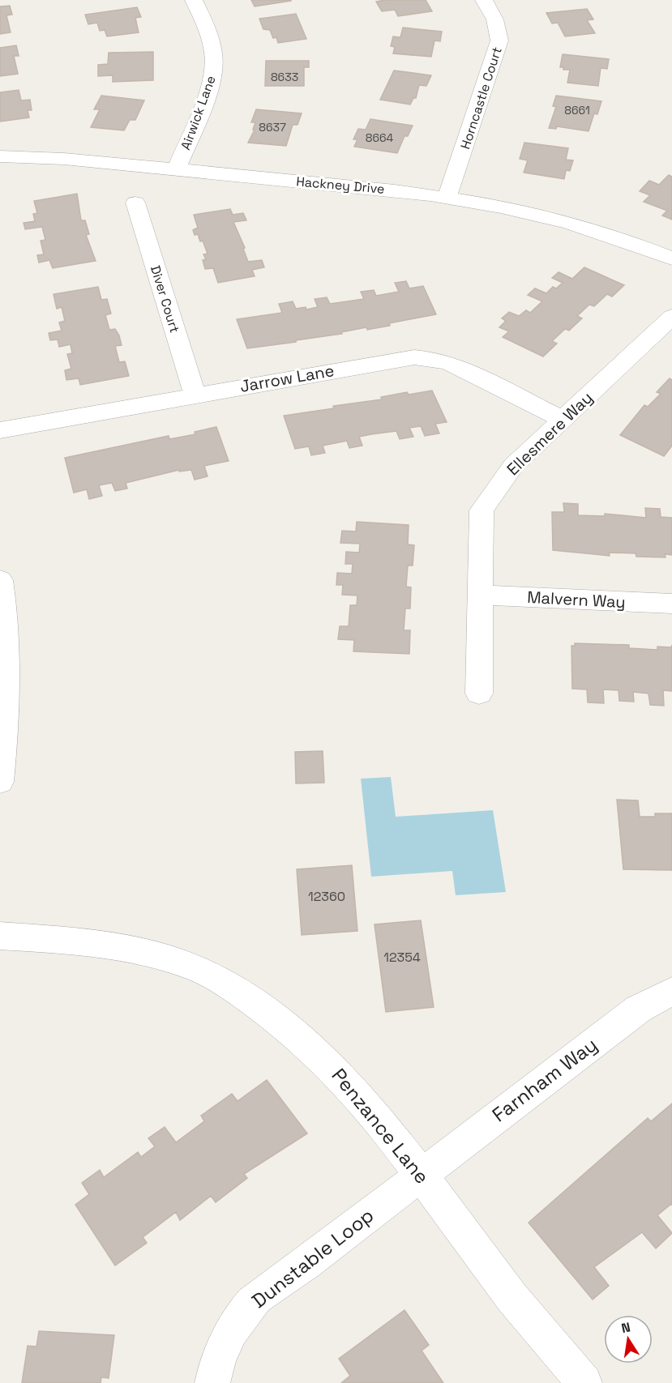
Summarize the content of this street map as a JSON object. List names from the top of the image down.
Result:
{
  "streets": {
    "street": [
      "Horncastle Court",
      "Airwick Lane",
      "Hackney Drive",
      "Diver Court",
      "Jarrow Lane",
      "Ellesmere Way",
      "Malvern Way",
      "Farnham Way",
      "Penzance Lane",
      "Dunstable Loop"
    ]
  },
  "crossings": [
    ["Horncastle Court", "Hackney Drive"],
    ["Airwick Lane", "Hackney Drive"],
    ["Diver Court", "Jarrow Lane"],
    ["Jarrow Lane", "Ellesmere Way"],
    ["Ellesmere Way", "Malvern Way"],
    ["Farnham Way", "Penzance Lane"],
    ["Farnham Way", "Dunstable Loop"],
    ["Penzance Lane", "Dunstable Loop"]
  ],
  "house_numbers": [
    "8633",
    "8661",
    "8637",
    "8664",
    "12360",
    "12354"
  ],
  "north": "top"
}
